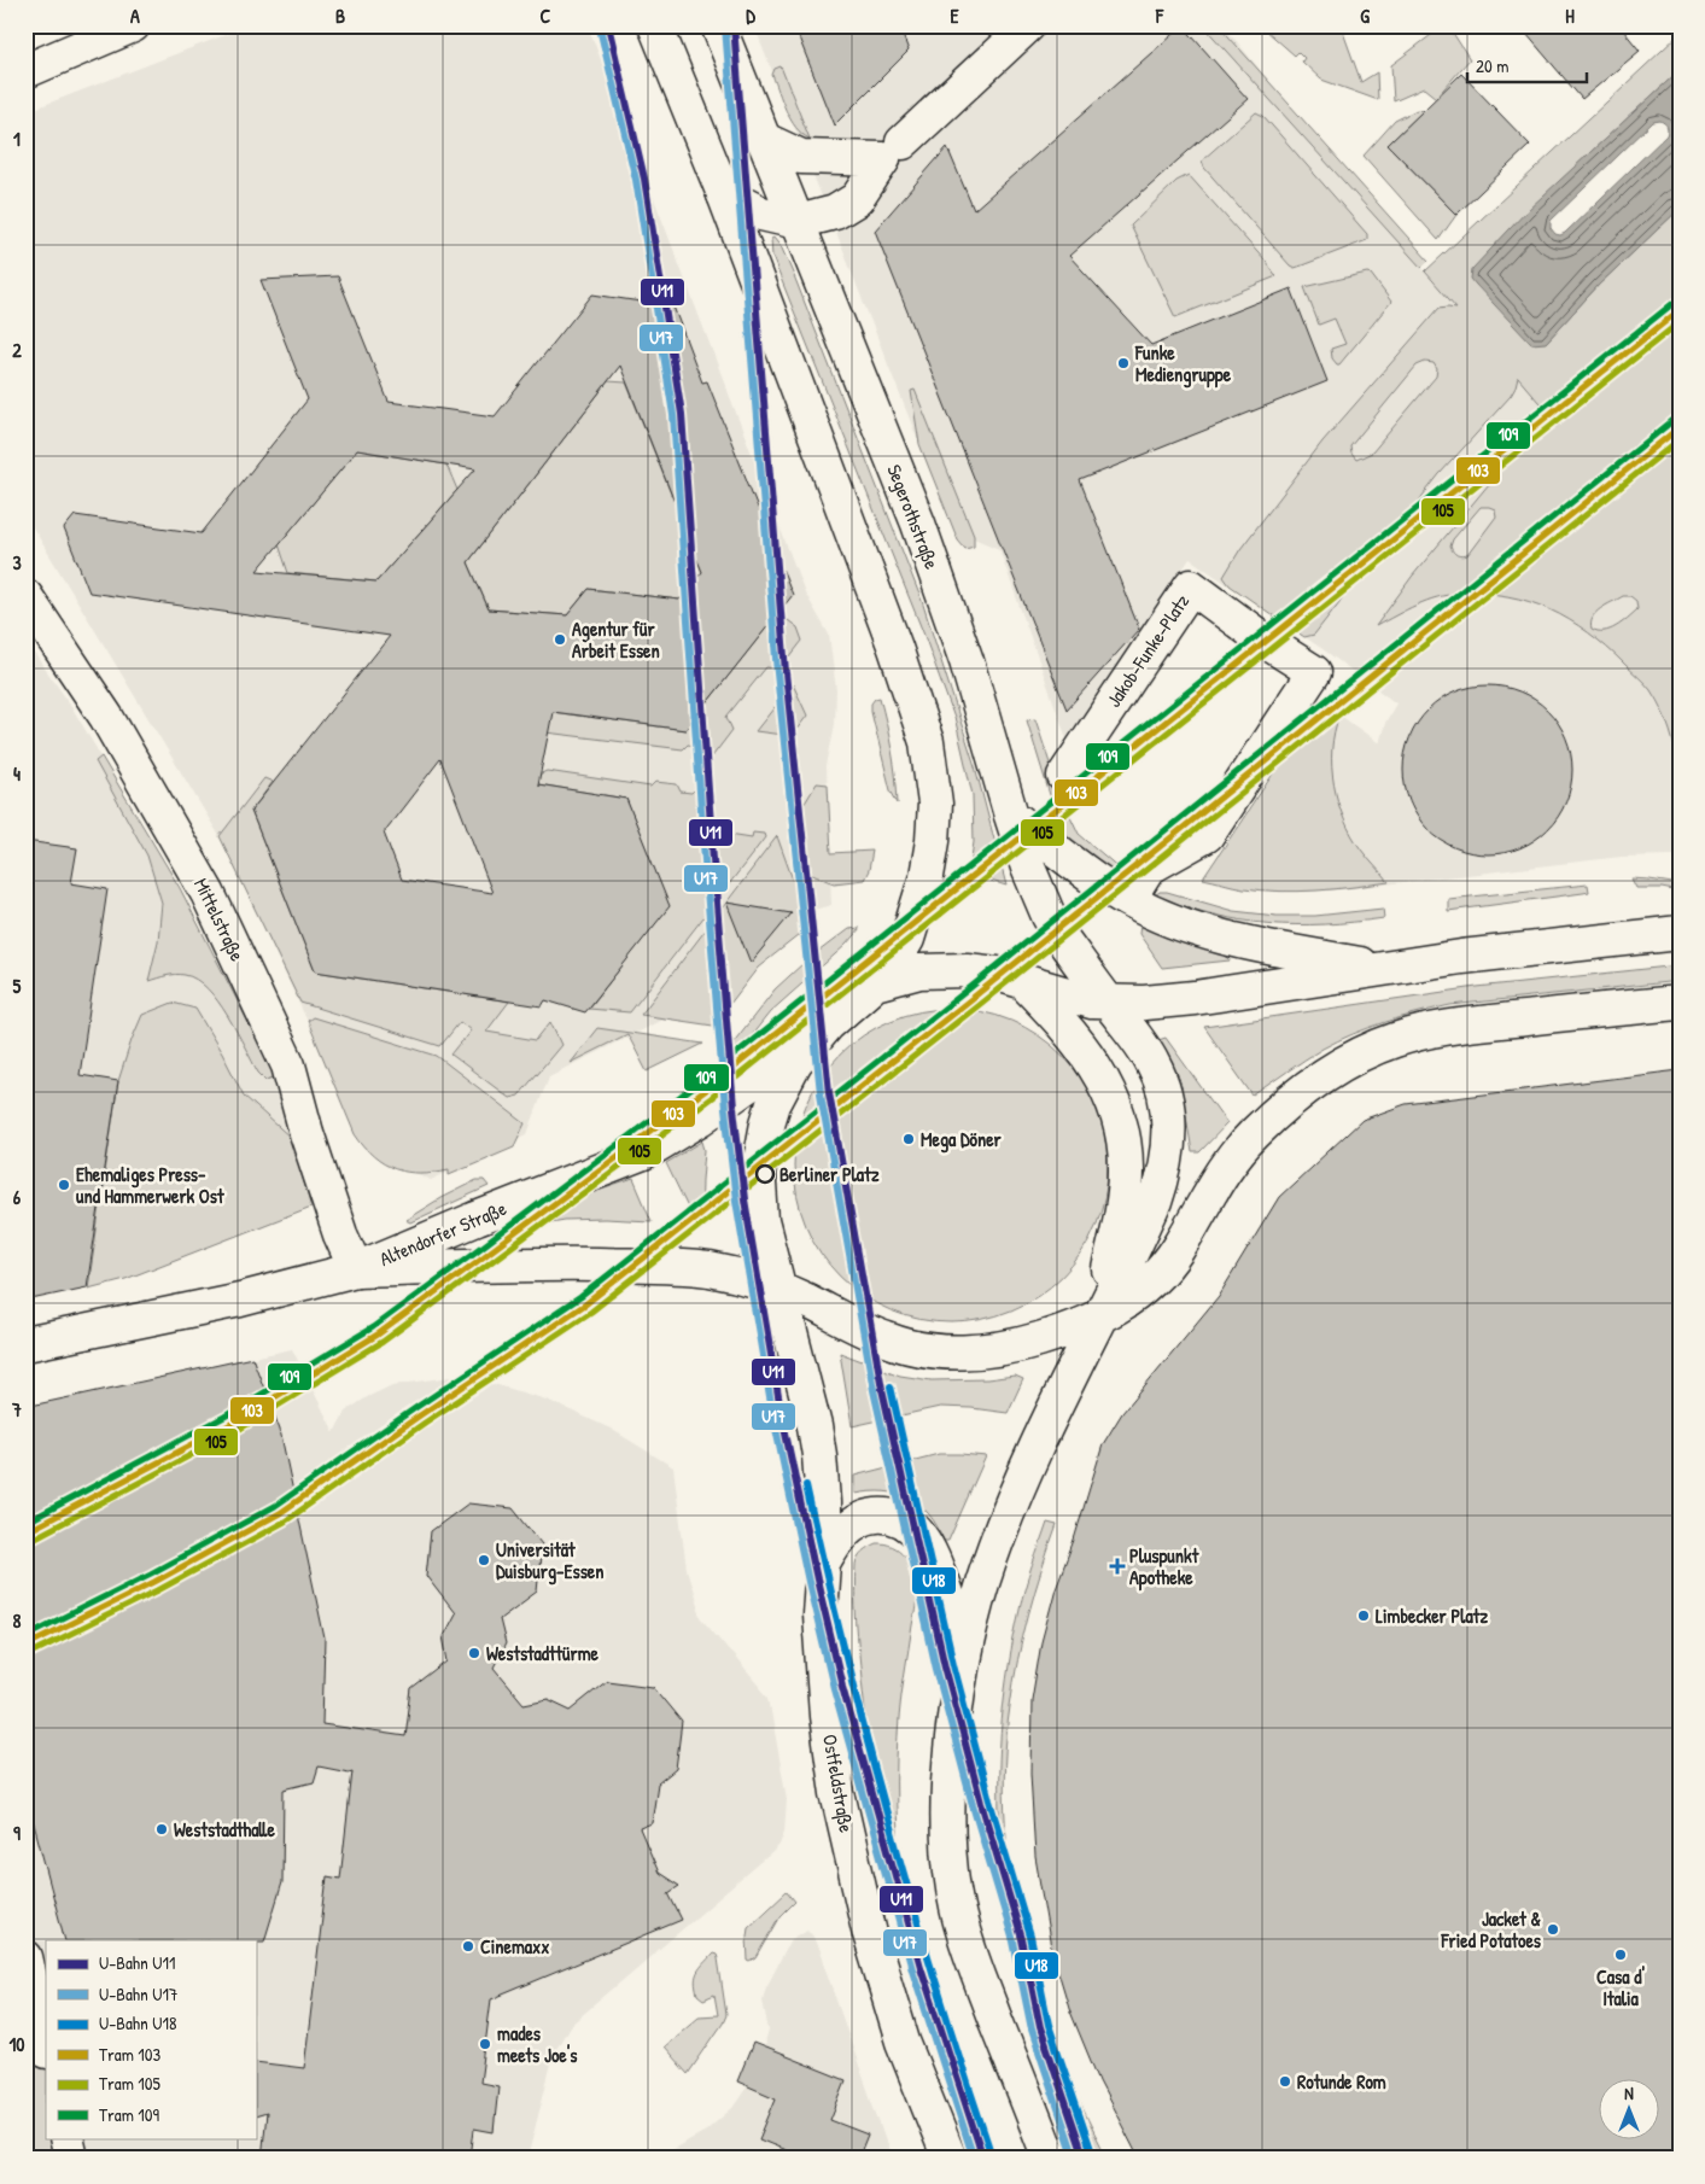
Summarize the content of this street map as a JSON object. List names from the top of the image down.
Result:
{
  "streets": {
    "main road": [
      "Segerothstraße",
      "Jakob-Funke-Platz",
      "Mittelstraße",
      "Altendorfer Straße",
      "Ostfeldstraße"
    ]
  },
  "crossings": [
    ["Segerothstraße", "Altendorfer Straße"],
    ["Mittelstraße", "Altendorfer Straße"],
    ["Altendorfer Straße", "Ostfeldstraße"]
  ],
  "places": {
    "other": [
      "Funke Mediengruppe",
      "Agentur für Arbeit Essen",
      "Mega Döner",
      "Berliner Platz",
      "Ehemaliges Press- und Hammerwerk Ost",
      "Universität Duisburg-Essen",
      "Limbecker Platz",
      "Weststadttürme",
      "Weststadthalle",
      "Jacket & Fried Potatoes",
      "Cinemaxx",
      "Casa d' Italia",
      "mades meets Joe's",
      "Rotunde Rom"
    ],
    "health": ["Pluspunkt Apotheke"]
  },
  "lines": [
    "metro line U11",
    "metro line U17",
    "tram line 109",
    "tram line 103",
    "tram line 105",
    "metro line U18"
  ],
  "legend": [
    "U-Bahn U11",
    "U-Bahn U17",
    "U-Bahn U18",
    "Tram 103",
    "Tram 105",
    "Tram 109"
  ],
  "scale_bar": "20 m",
  "north": "top",
  "grid": {
    "columns": [
      "A",
      "B",
      "C",
      "D",
      "E",
      "F",
      "G",
      "H"
    ],
    "rows": [
      "1",
      "2",
      "3",
      "4",
      "5",
      "6",
      "7",
      "8",
      "9",
      "10"
    ]
  }
}
